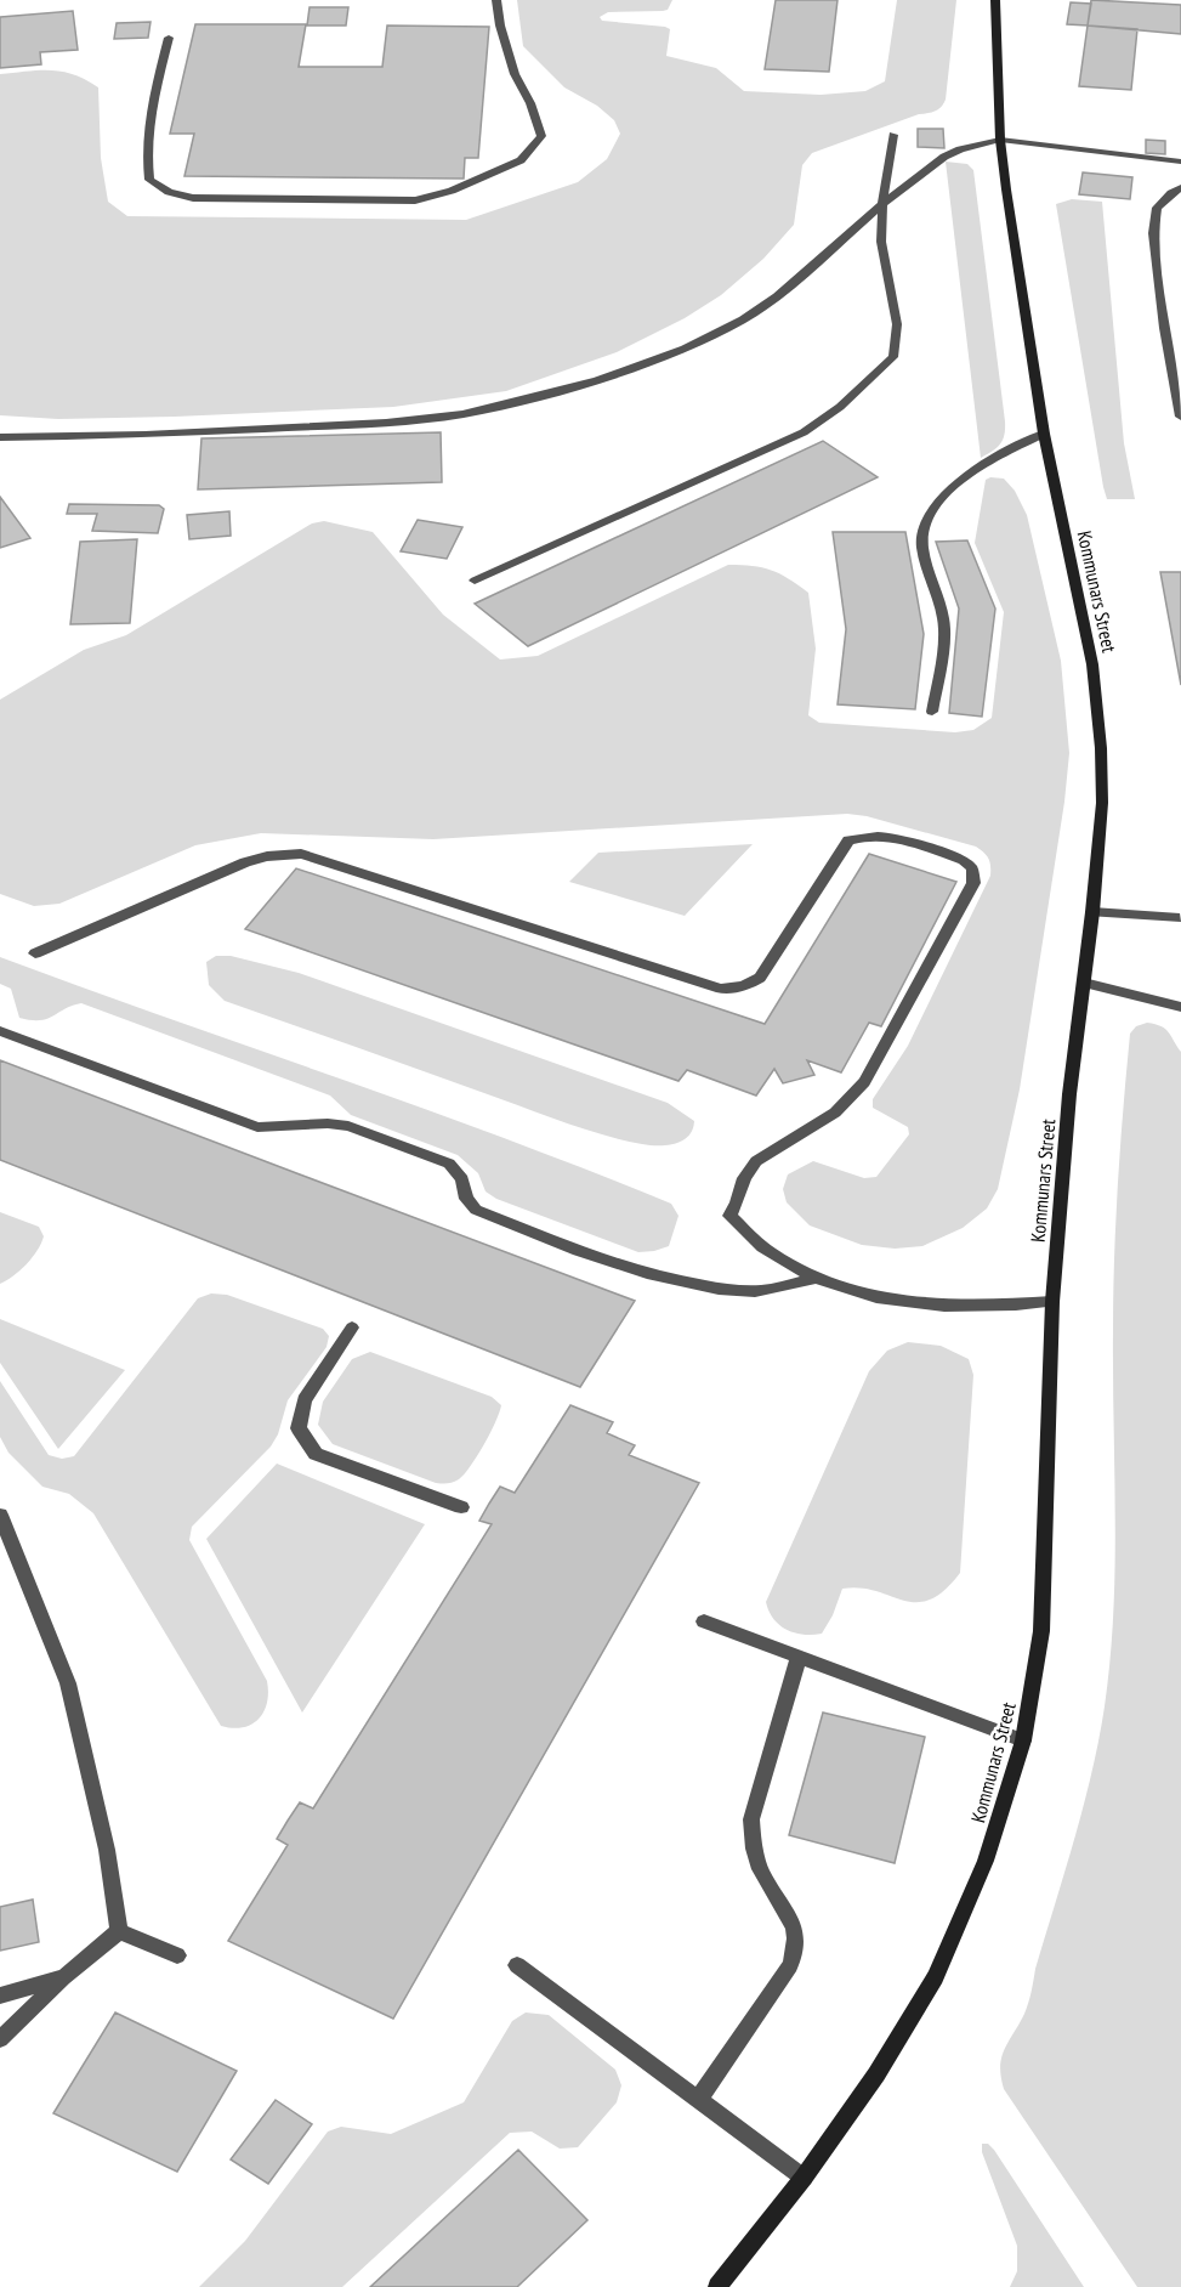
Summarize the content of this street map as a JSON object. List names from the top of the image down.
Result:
{
  "streets": {
    "main road": ["Kommunars Street"]
  }
}
